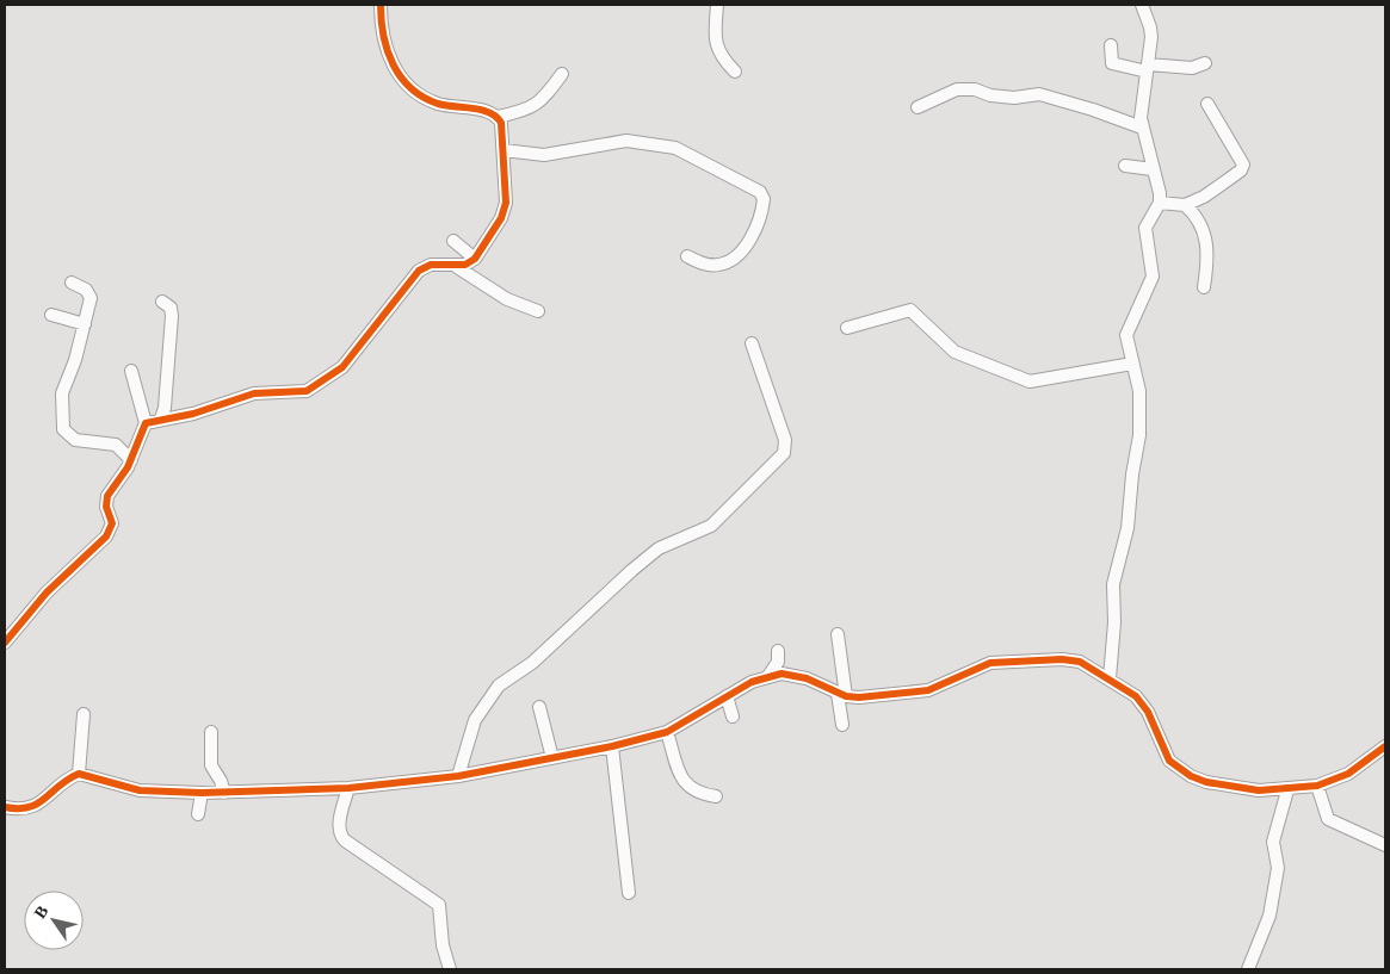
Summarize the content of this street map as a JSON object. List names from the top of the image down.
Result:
{
  "north": "top left"
}
